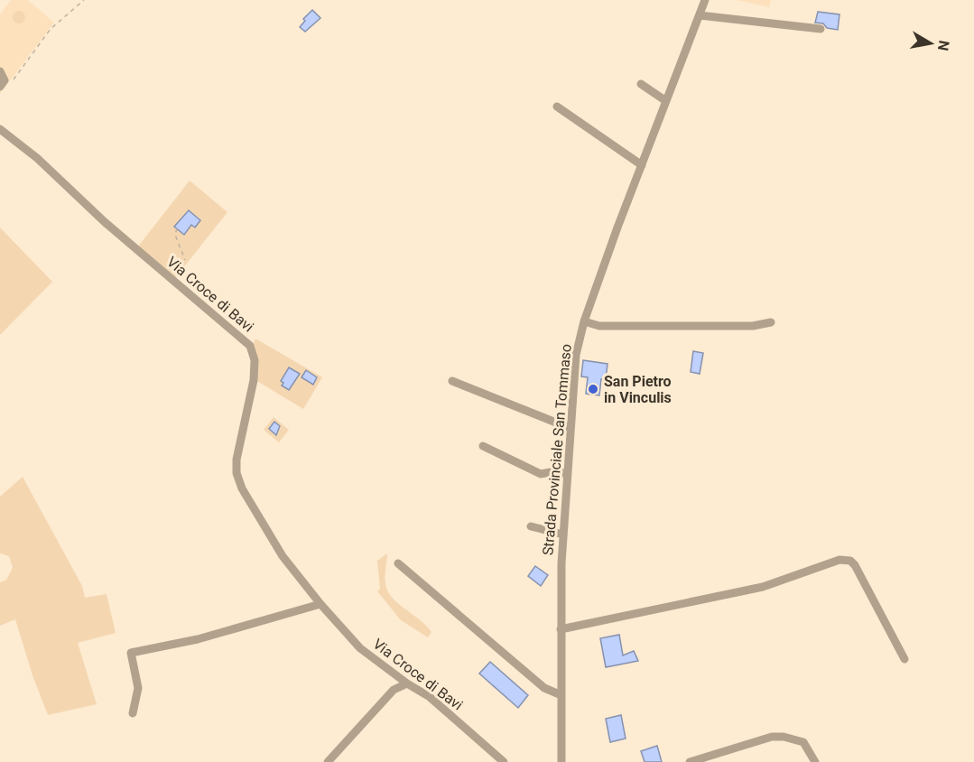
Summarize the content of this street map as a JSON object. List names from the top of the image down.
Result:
{
  "streets": {
    "street": ["Via Croce di Bavi", "Strada Provinciale San Tommaso"]
  },
  "places": ["San Pietro in Vinculis"],
  "north": "right"
}
